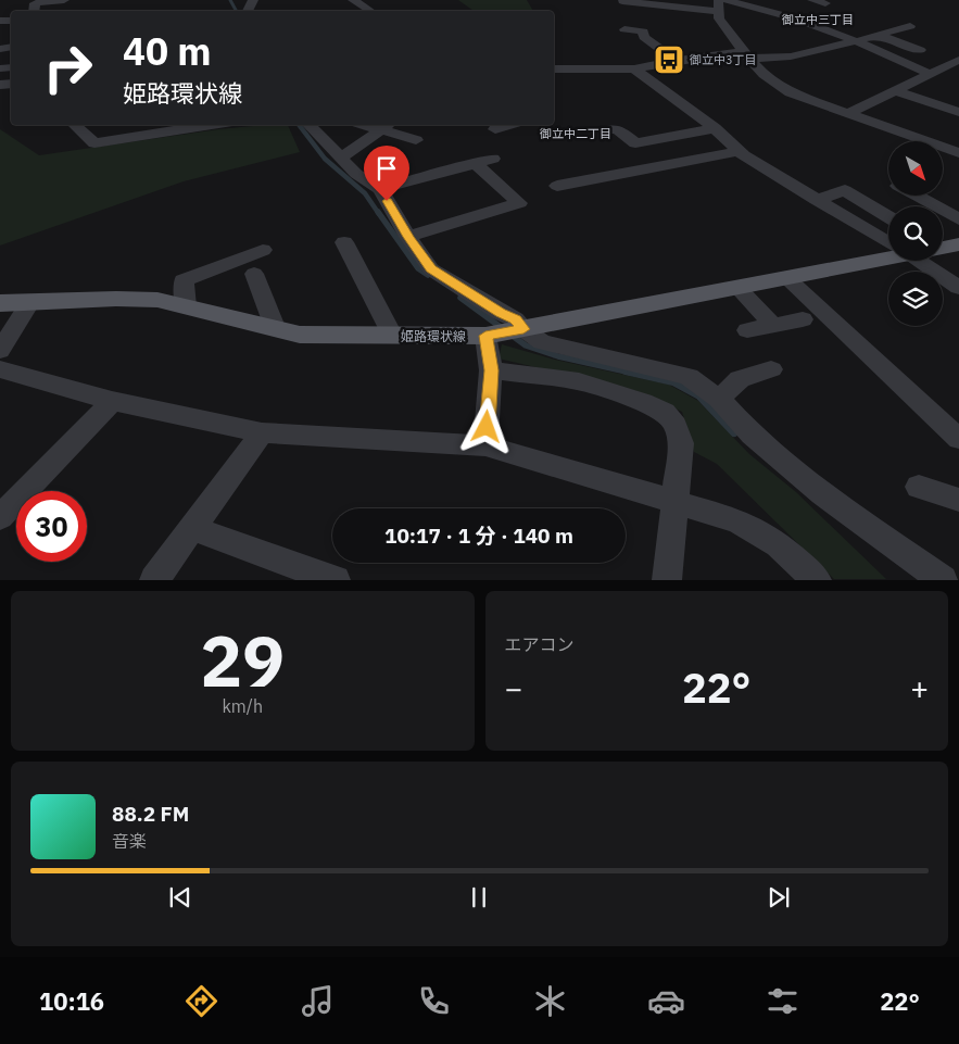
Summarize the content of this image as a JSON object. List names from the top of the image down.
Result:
{
  "streets": {
    "main road": ["姫路環状線"]
  },
  "districts": ["御立中三丁目", "御立中二丁目"],
  "places": {
    "bus stop": ["御立中3丁目"]
  },
  "north": "bottom right",
  "page": {
    "turn": ["40 m", "姫路環状線"],
    "limit": "30",
    "trip": "10:17 · 1 分 · 140 m",
    "tile": [
      ["29", "km/h"],
      "エアコン"
    ],
    "heat": ["−", "22°", "+"],
    "song": ["88.2 FM", "音楽"],
    "tabs": ["10:16", "22°"]
  }
}
